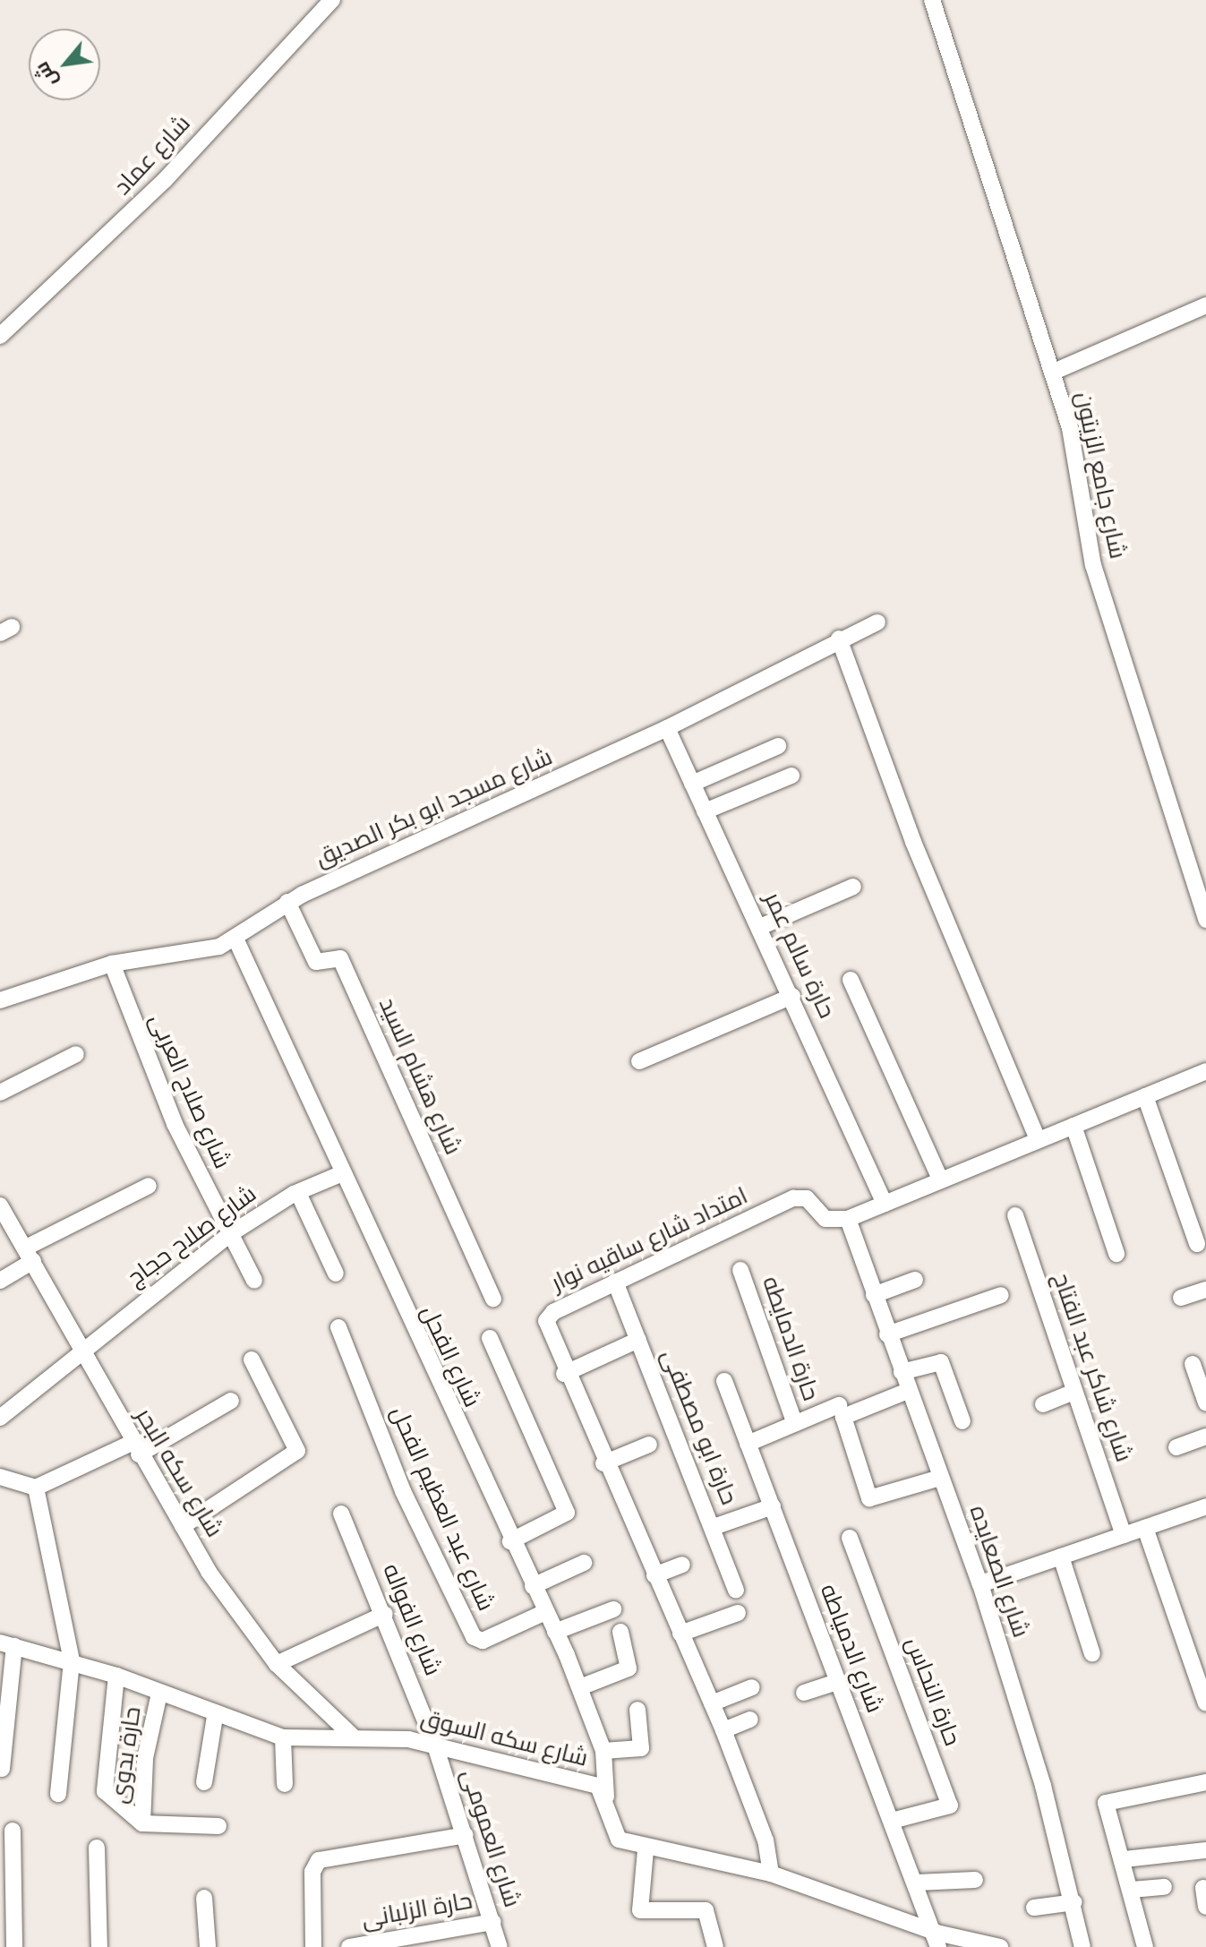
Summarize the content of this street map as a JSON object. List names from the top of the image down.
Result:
{
  "streets": {
    "street": [
      "شارع عماد",
      "شارع جامع الزيتون",
      "شارع مسجد ابو بكر الصديق",
      "حارة سالم عمر",
      "شارع هشام السيد",
      "شارع صلاح العربى",
      "شارع صلاح حجاج",
      "امتداد شارع ساقيه نوار",
      "حارة الدمايطه",
      "شارع الفحل",
      "شارع شاكر عبد الفتاح",
      "حارة ابو مصطفى",
      "شارع سكه البحر",
      "شارع عبد العظيم الفحل",
      "شارع الصعايده",
      "شارع الفواله",
      "شارع الدمياطه",
      "حارة النحاس",
      "شارع سكه السوق",
      "حارة بدوى",
      "شارع العمومى",
      "حارة الزلبانى"
    ]
  },
  "crossings": [
    ["شارع مسجد ابو بكر الصديق", "حارة سالم عمر"],
    ["شارع مسجد ابو بكر الصديق", "شارع هشام السيد"],
    ["شارع مسجد ابو بكر الصديق", "شارع صلاح العربى"],
    ["شارع مسجد ابو بكر الصديق", "شارع الفحل"],
    ["شارع صلاح العربى", "شارع صلاح حجاج"],
    ["شارع صلاح حجاج", "شارع الفحل"],
    ["شارع صلاح حجاج", "شارع سكه البحر"],
    ["امتداد شارع ساقيه نوار", "حارة ابو مصطفى"],
    ["امتداد شارع ساقيه نوار", "شارع الصعايده"],
    ["امتداد شارع ساقيه نوار", "شارع سكه السوق"],
    ["شارع الفحل", "شارع عبد العظيم الفحل"],
    ["شارع الفحل", "شارع سكه السوق"],
    ["شارع سكه البحر", "شارع سكه السوق"],
    ["شارع الفواله", "شارع سكه السوق"],
    ["شارع الفواله", "شارع العمومى"],
    ["شارع الدمياطه", "حارة النحاس"],
    ["شارع الدمياطه", "شارع سكه السوق"],
    ["شارع سكه السوق", "حارة بدوى"],
    ["شارع سكه السوق", "شارع العمومى"],
    ["شارع العمومى", "حارة الزلبانى"]
  ],
  "north": "bottom left"
}
